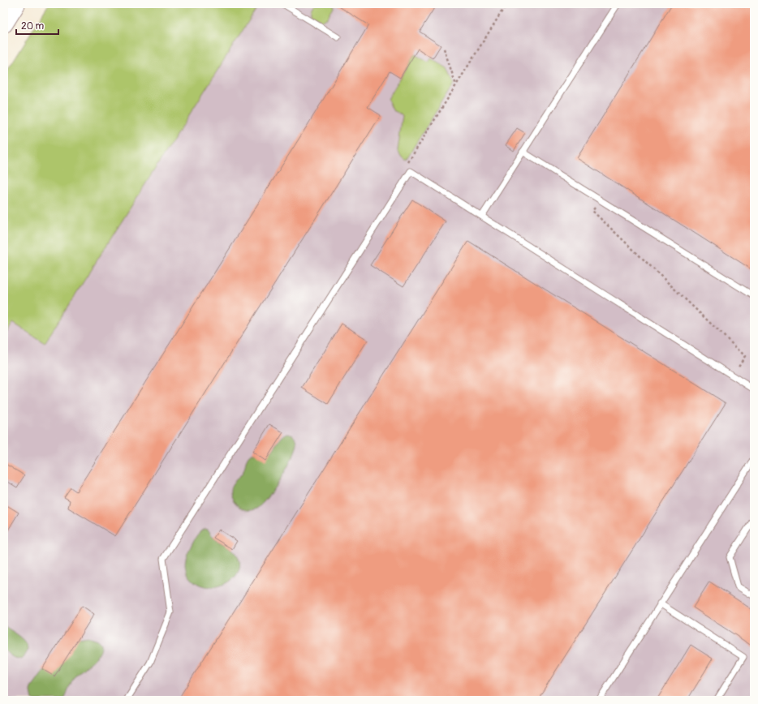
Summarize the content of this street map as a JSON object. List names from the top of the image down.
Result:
{
  "scale_bar": "20 m"
}
